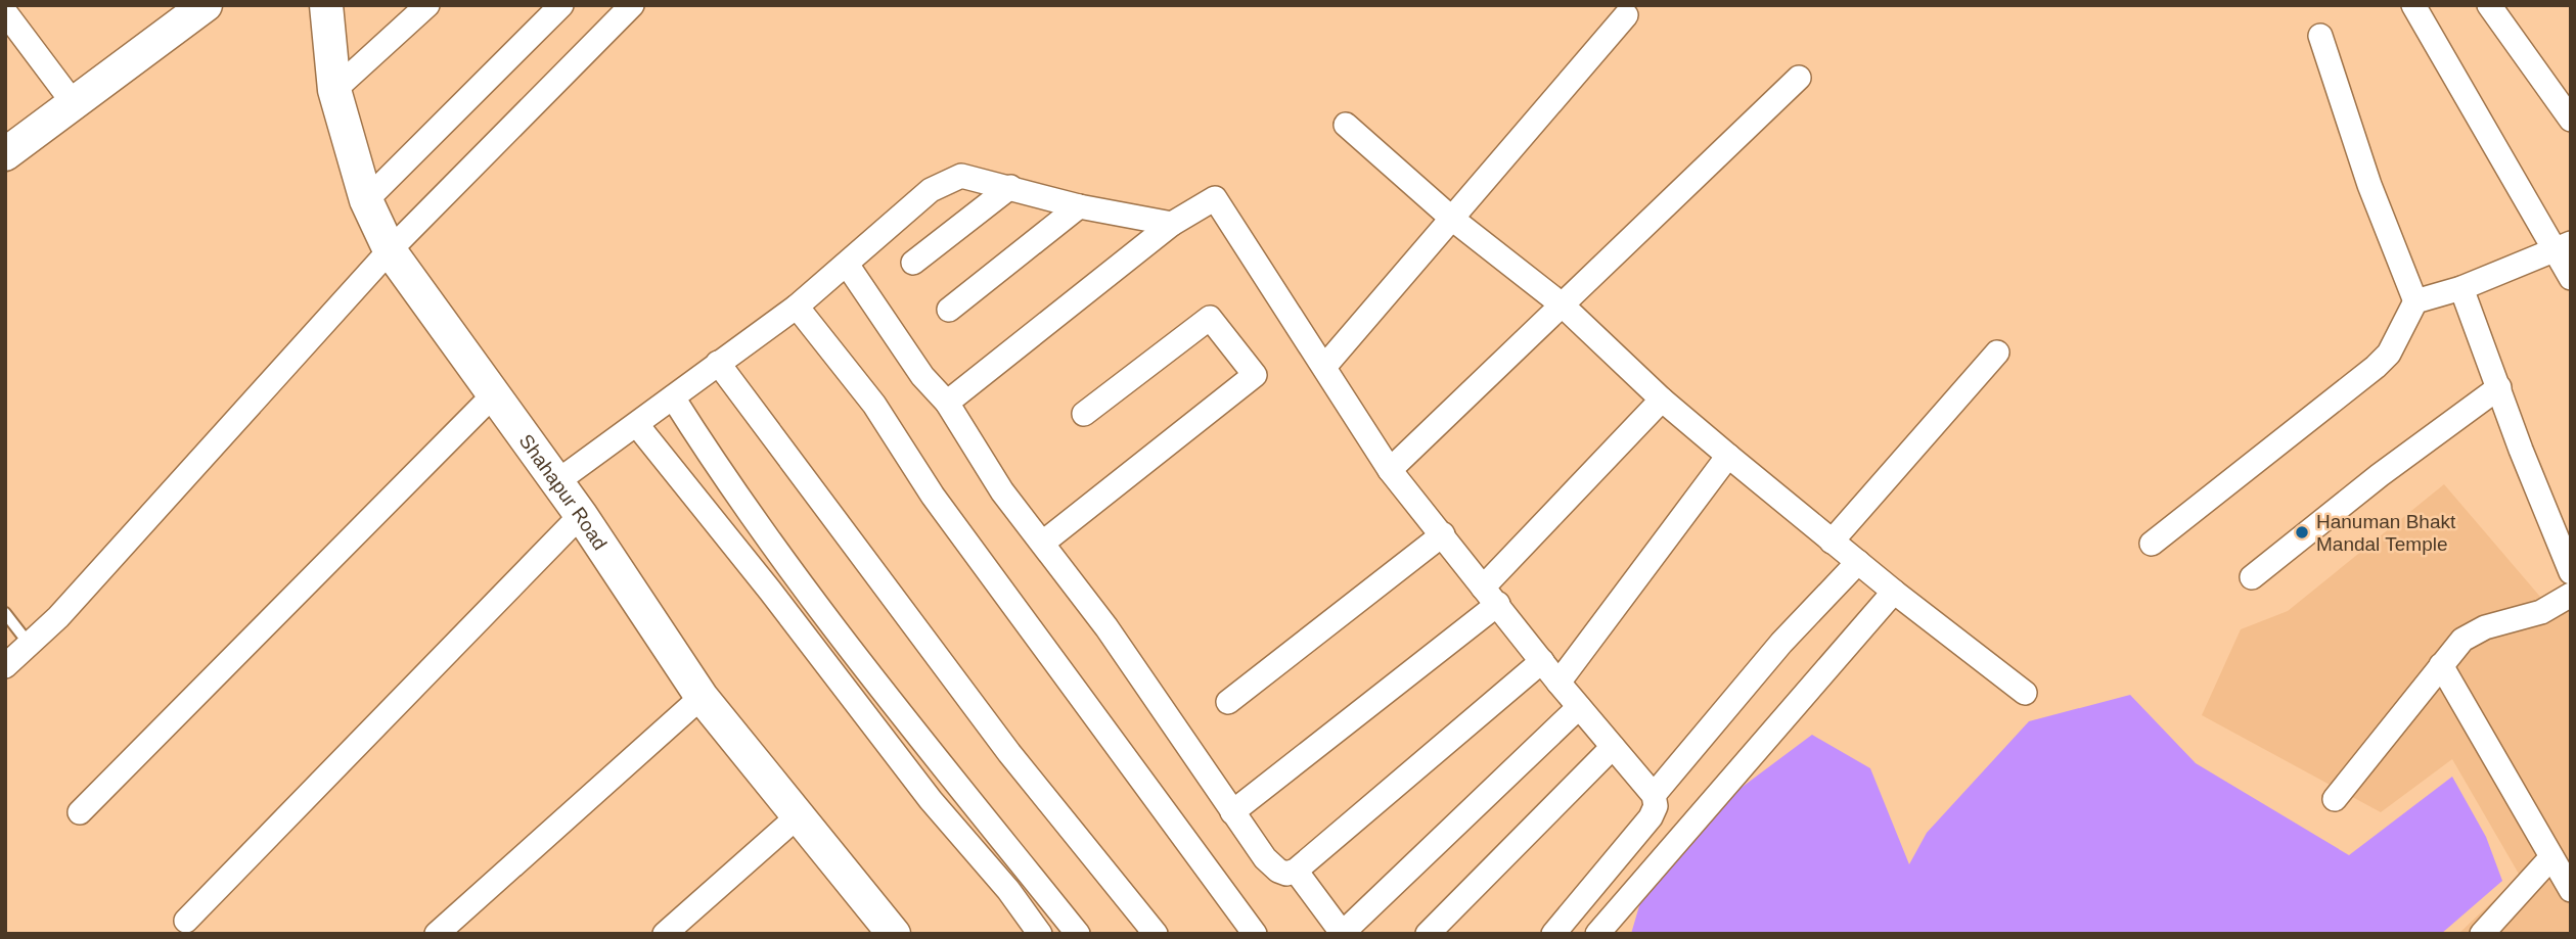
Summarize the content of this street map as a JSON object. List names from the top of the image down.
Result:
{
  "streets": {
    "main road": ["Shahapur Road"]
  },
  "places": ["Hanuman Bhakt Mandal Temple"]
}
